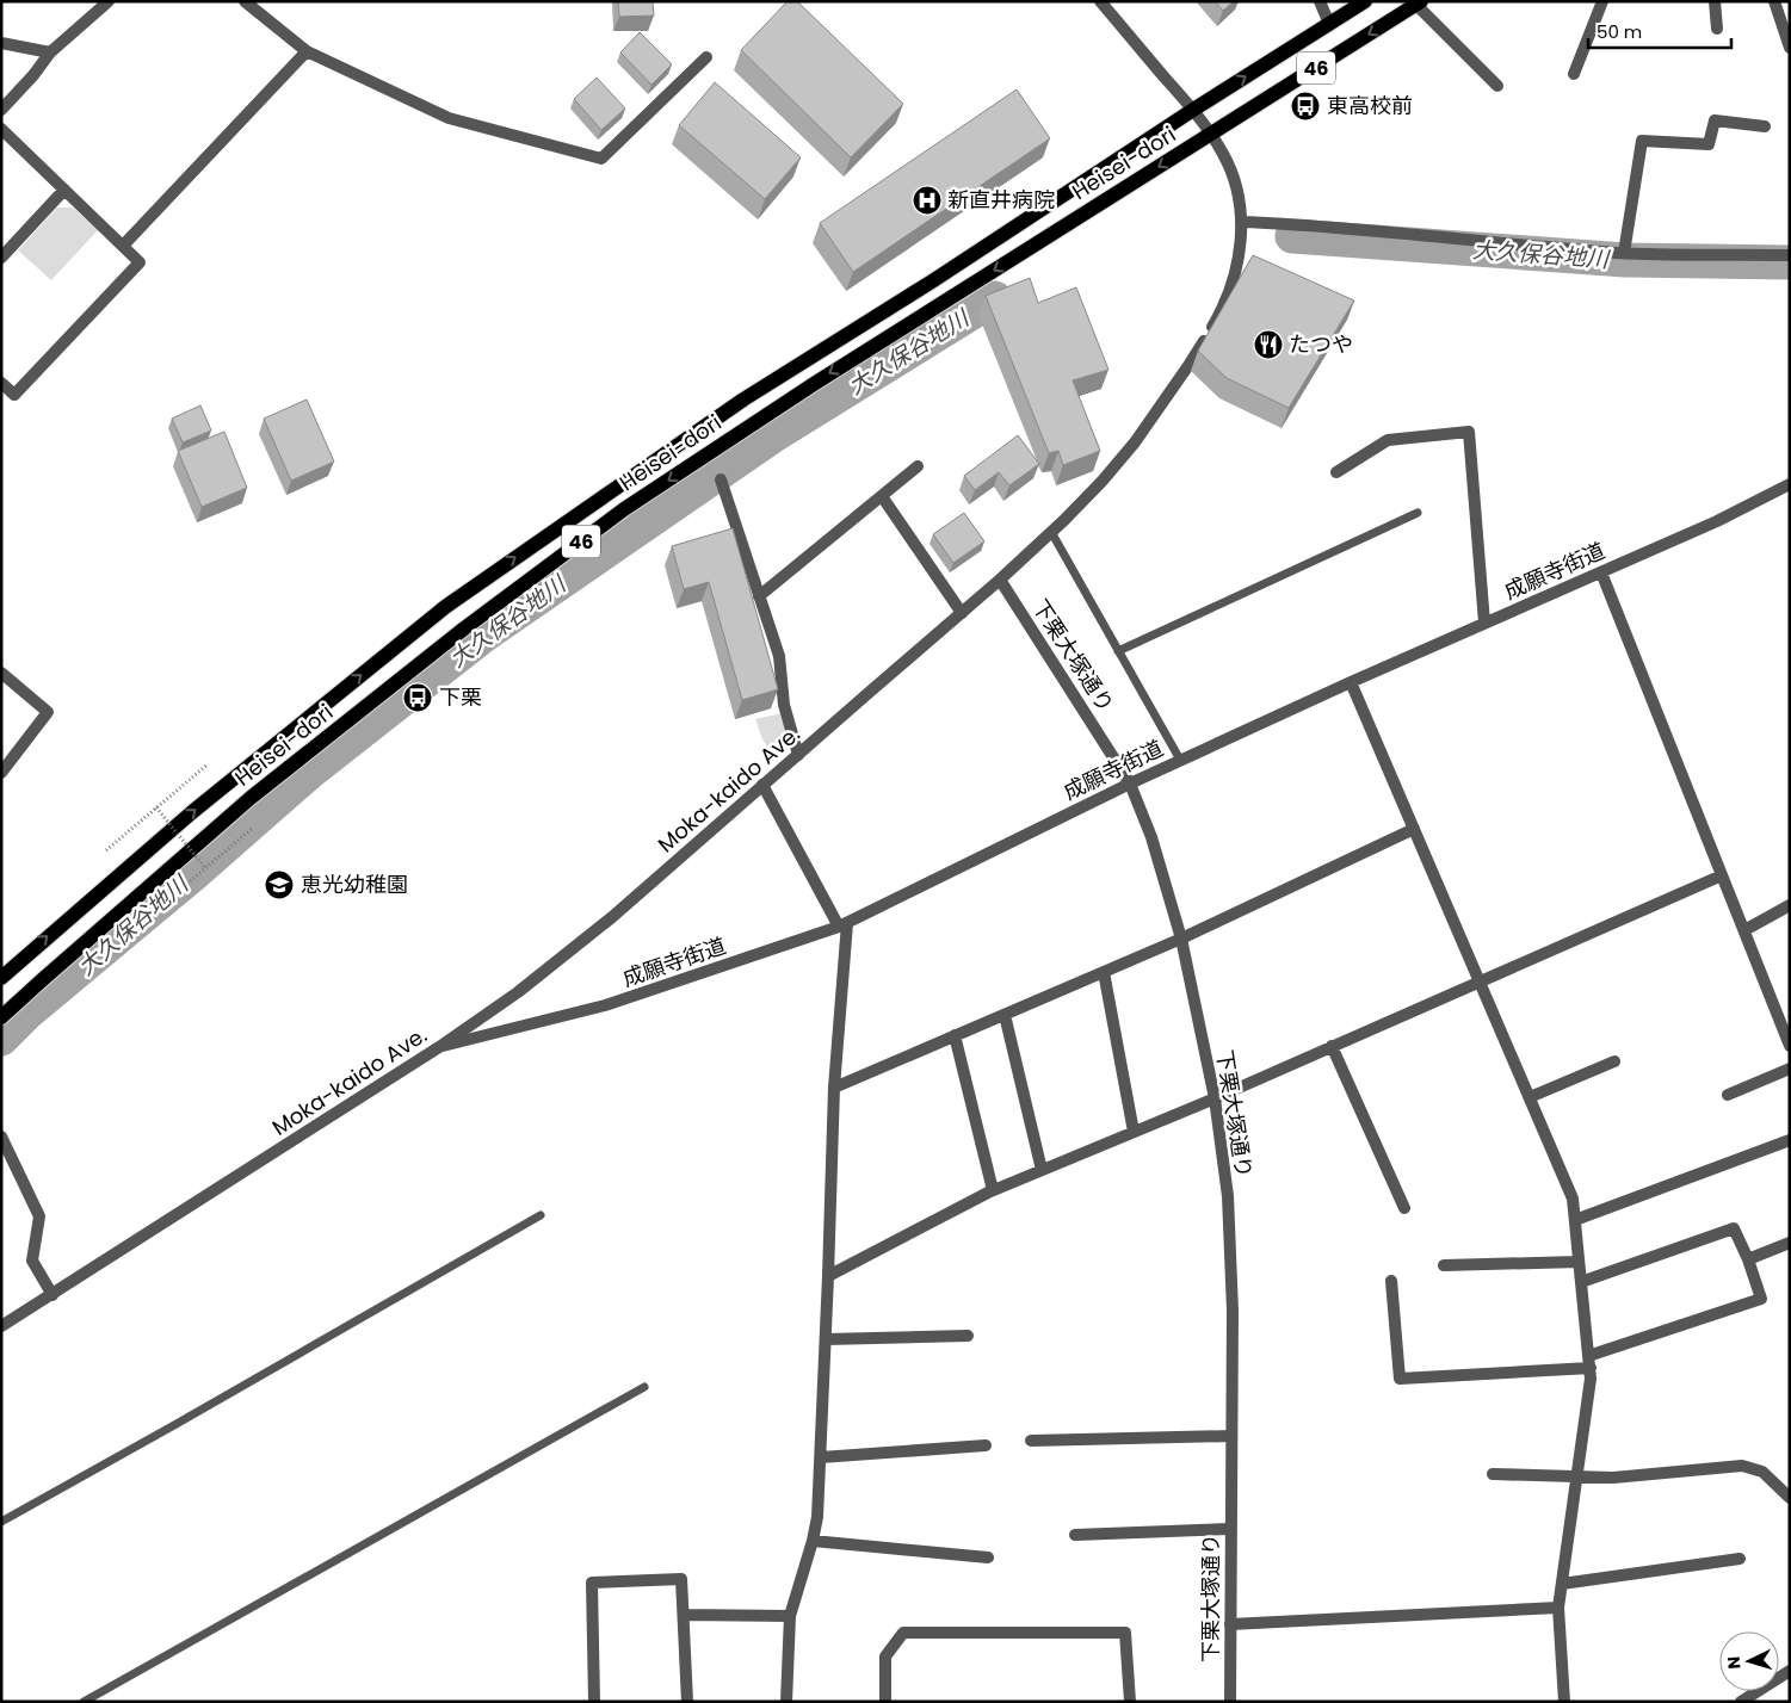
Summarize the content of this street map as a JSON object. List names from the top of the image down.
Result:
{
  "streets": {
    "main road": ["46", "Heisei-dori"],
    "street": ["成願寺街道", "下栗大塚通り", "Moka-kaido Ave."]
  },
  "crossings": [
    ["Heisei-dori", "Moka-kaido Ave."],
    ["成願寺街道", "下栗大塚通り"],
    ["成願寺街道", "Moka-kaido Ave."],
    ["下栗大塚通り", "Moka-kaido Ave."]
  ],
  "water": ["大久保谷地川"],
  "places": {
    "bus stop": ["東高校前", "下栗"],
    "hospital": ["新直井病院"],
    "restaurant": ["たつや"],
    "school or university": ["恵光幼稚園"]
  },
  "scale_bar": "50 m",
  "north": "left"
}
